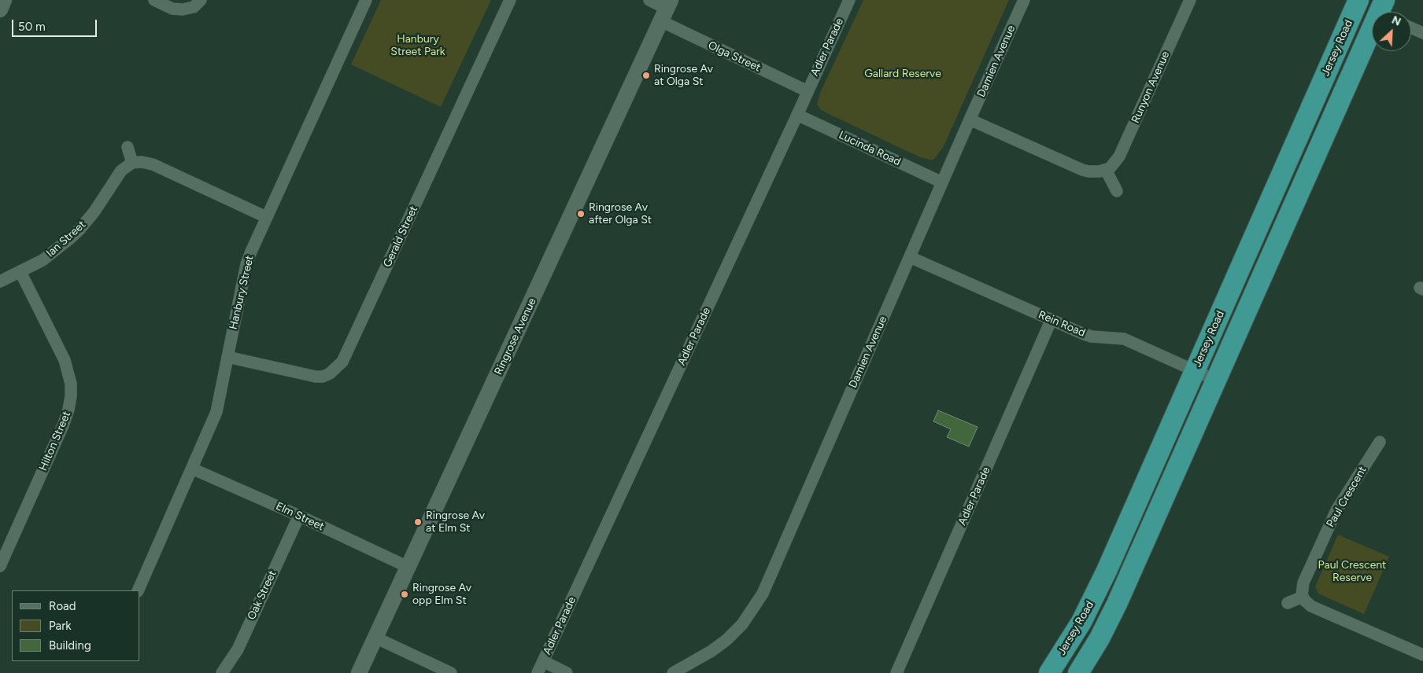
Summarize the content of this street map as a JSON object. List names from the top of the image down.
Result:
{
  "streets": {
    "highway": ["Jersey Road"],
    "street": [
      "Adler Parade",
      "Olga Street",
      "Damien Avenue",
      "Runyon Avenue",
      "Lucinda Road",
      "Gerald Street",
      "Ian Street",
      "Hanbury Street",
      "Rein Road",
      "Ringrose Avenue",
      "Hilton Street",
      "Paul Crescent",
      "Elm Street",
      "Oak Street"
    ]
  },
  "crossings": [
    ["Adler Parade", "Olga Street"],
    ["Adler Parade", "Lucinda Road"],
    ["Adler Parade", "Rein Road"],
    ["Jersey Road", "Rein Road"],
    ["Olga Street", "Ringrose Avenue"],
    ["Damien Avenue", "Lucinda Road"],
    ["Damien Avenue", "Rein Road"],
    ["Gerald Street", "Hanbury Street"],
    ["Ian Street", "Hilton Street"],
    ["Hanbury Street", "Elm Street"],
    ["Ringrose Avenue", "Elm Street"],
    ["Elm Street", "Oak Street"]
  ],
  "parks": ["Hanbury Street Park", "Gallard Reserve", "Paul Crescent Reserve"],
  "places": [
    "Ringrose Av at Olga St",
    "Ringrose Av after Olga St",
    "Ringrose Av at Elm St",
    "Ringrose Av opp Elm St"
  ],
  "legend": ["Road", "Park", "Building"],
  "scale_bar": "50 m",
  "north": "top right"
}
